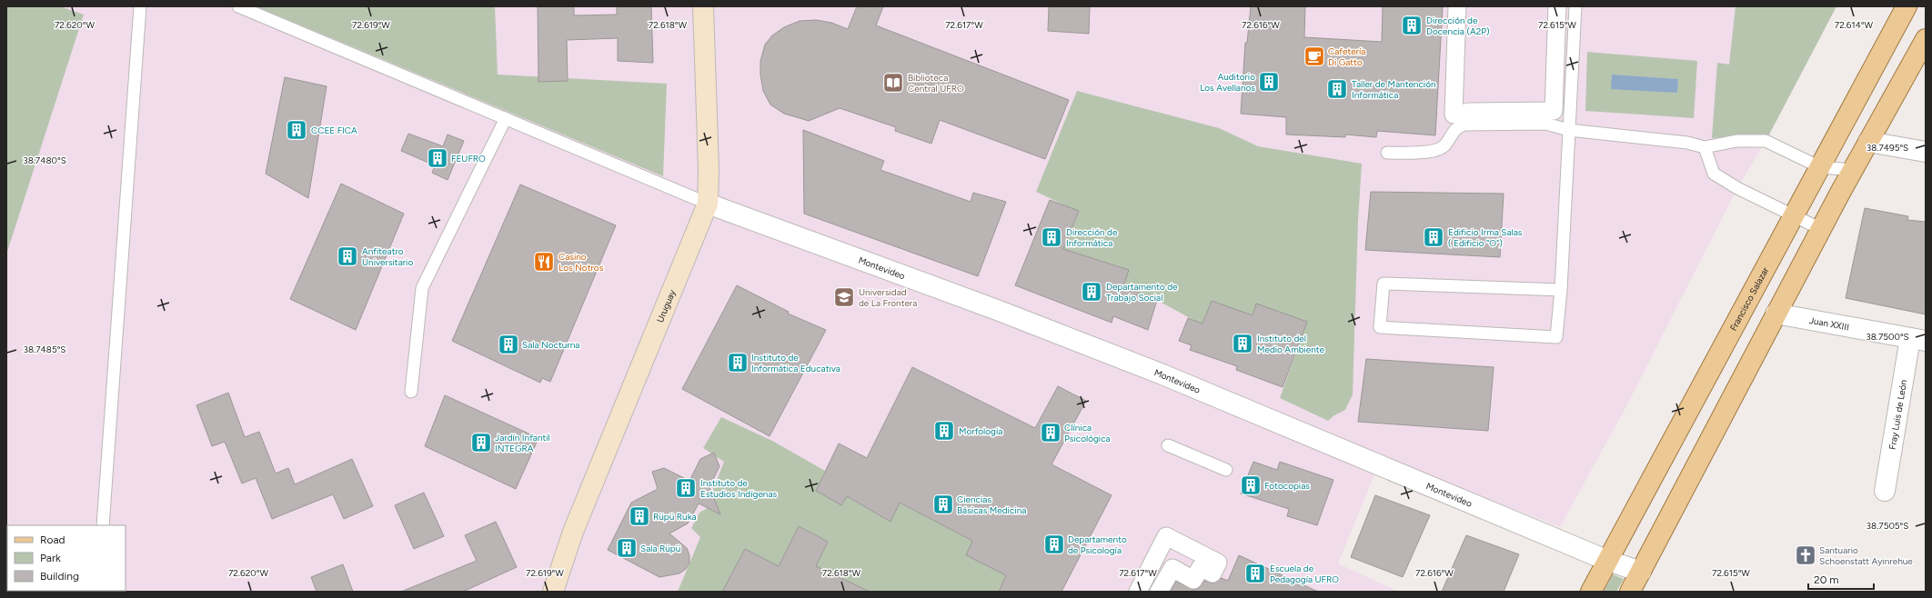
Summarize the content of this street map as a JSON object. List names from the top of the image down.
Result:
{
  "streets": {
    "main road": ["Francisco Salazar", "Uruguay"],
    "street": ["Montevideo", "Juan XXIII", "Fray Luis de León"]
  },
  "crossings": [
    ["Montevideo", "Francisco Salazar"],
    ["Montevideo", "Uruguay"],
    ["Juan XXIII", "Fray Luis de León"]
  ],
  "places": {
    "building": [
      "Dirección de Docencia (A2P)",
      "Auditorio Los Avellanos",
      "Taller de Mantención Informática",
      "CCEE FICA",
      "FEUFRO",
      "Dirección de Informática",
      "Edificio Irma Salas ( Edificio \"O\")",
      "Anfiteatro Universitario",
      "Departamento de Trabajo Social",
      "Instituto del Medio Ambiente",
      "Sala Nocturna",
      "Instituto de Informática Educativa",
      "Morfología",
      "Clínica Psicológica",
      "Jardín Infantil INTEGRA",
      "Fotocopias",
      "Instituto de Estudios Indígenas",
      "Ciencias Básicas Medicina",
      "Rüpü Ruka",
      "Departamento de Psicología",
      "Sala Rüpü",
      "Escuela de Pedagogía UFRO"
    ],
    "cafe": ["Cafetería Di Gatto"],
    "library": ["Biblioteca Central UFRO"],
    "restaurant": ["Casino Los Notros"],
    "school or university": ["Universidad de La Frontera"],
    "church": ["Santuario Schoenstatt Ayinrehue"]
  },
  "legend": ["Road", "Park", "Building"],
  "scale_bar": "20 m",
  "coordinates": [
    "72.620°W",
    "72.619°W",
    "72.618°W",
    "72.617°W",
    "72.616°W",
    "72.615°W",
    "72.614°W",
    "38.7495°S",
    "38.7480°S",
    "38.7500°S",
    "38.7485°S",
    "38.7505°S"
  ]
}
